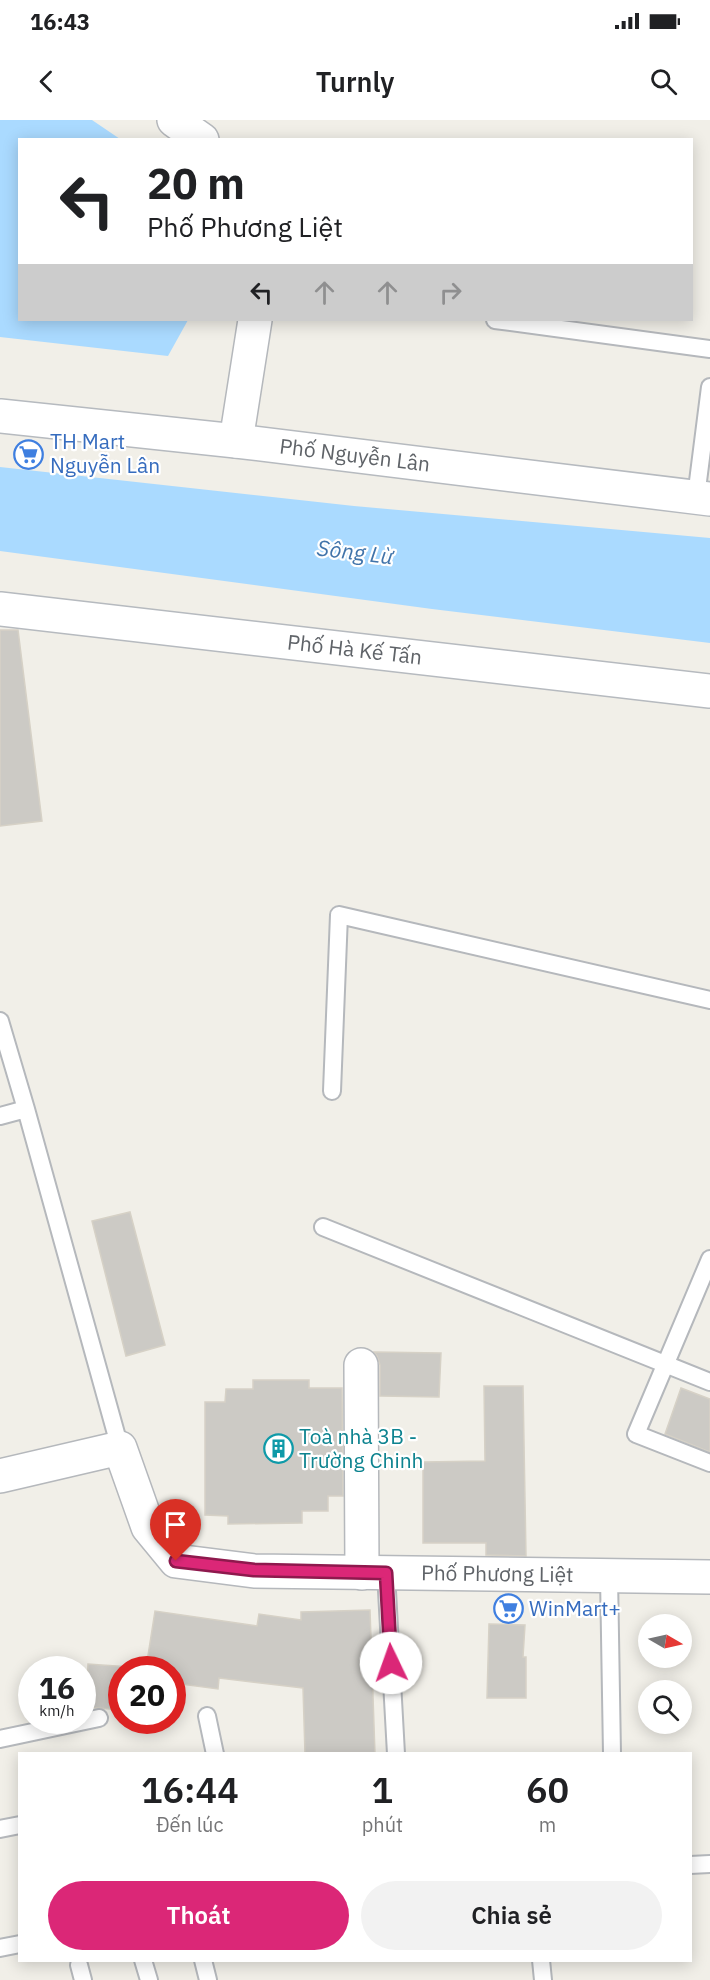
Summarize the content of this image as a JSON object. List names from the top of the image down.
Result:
{
  "streets": {
    "street": ["Phố Nguyễn Lân", "Phố Hà Kế Tấn", "Phố Phương Liệt"]
  },
  "water": ["Sông Lừ"],
  "places": {
    "supermarket": ["TH Mart Nguyễn Lân", "WinMart+"],
    "building": ["Toà nhà 3B - Trường Chinh"]
  },
  "north": "right",
  "page": {
    "status": "16:43",
    "header": "Turnly",
    "turn": ["20 m", "Phố Phương Liệt"],
    "speed": "16 km/h",
    "limit": "20",
    "eta": [
      "16:44",
      "Đến lúc",
      "1",
      "phút",
      "60",
      "m"
    ],
    "buttons": ["Thoát", "Chia sẻ"]
  }
}
